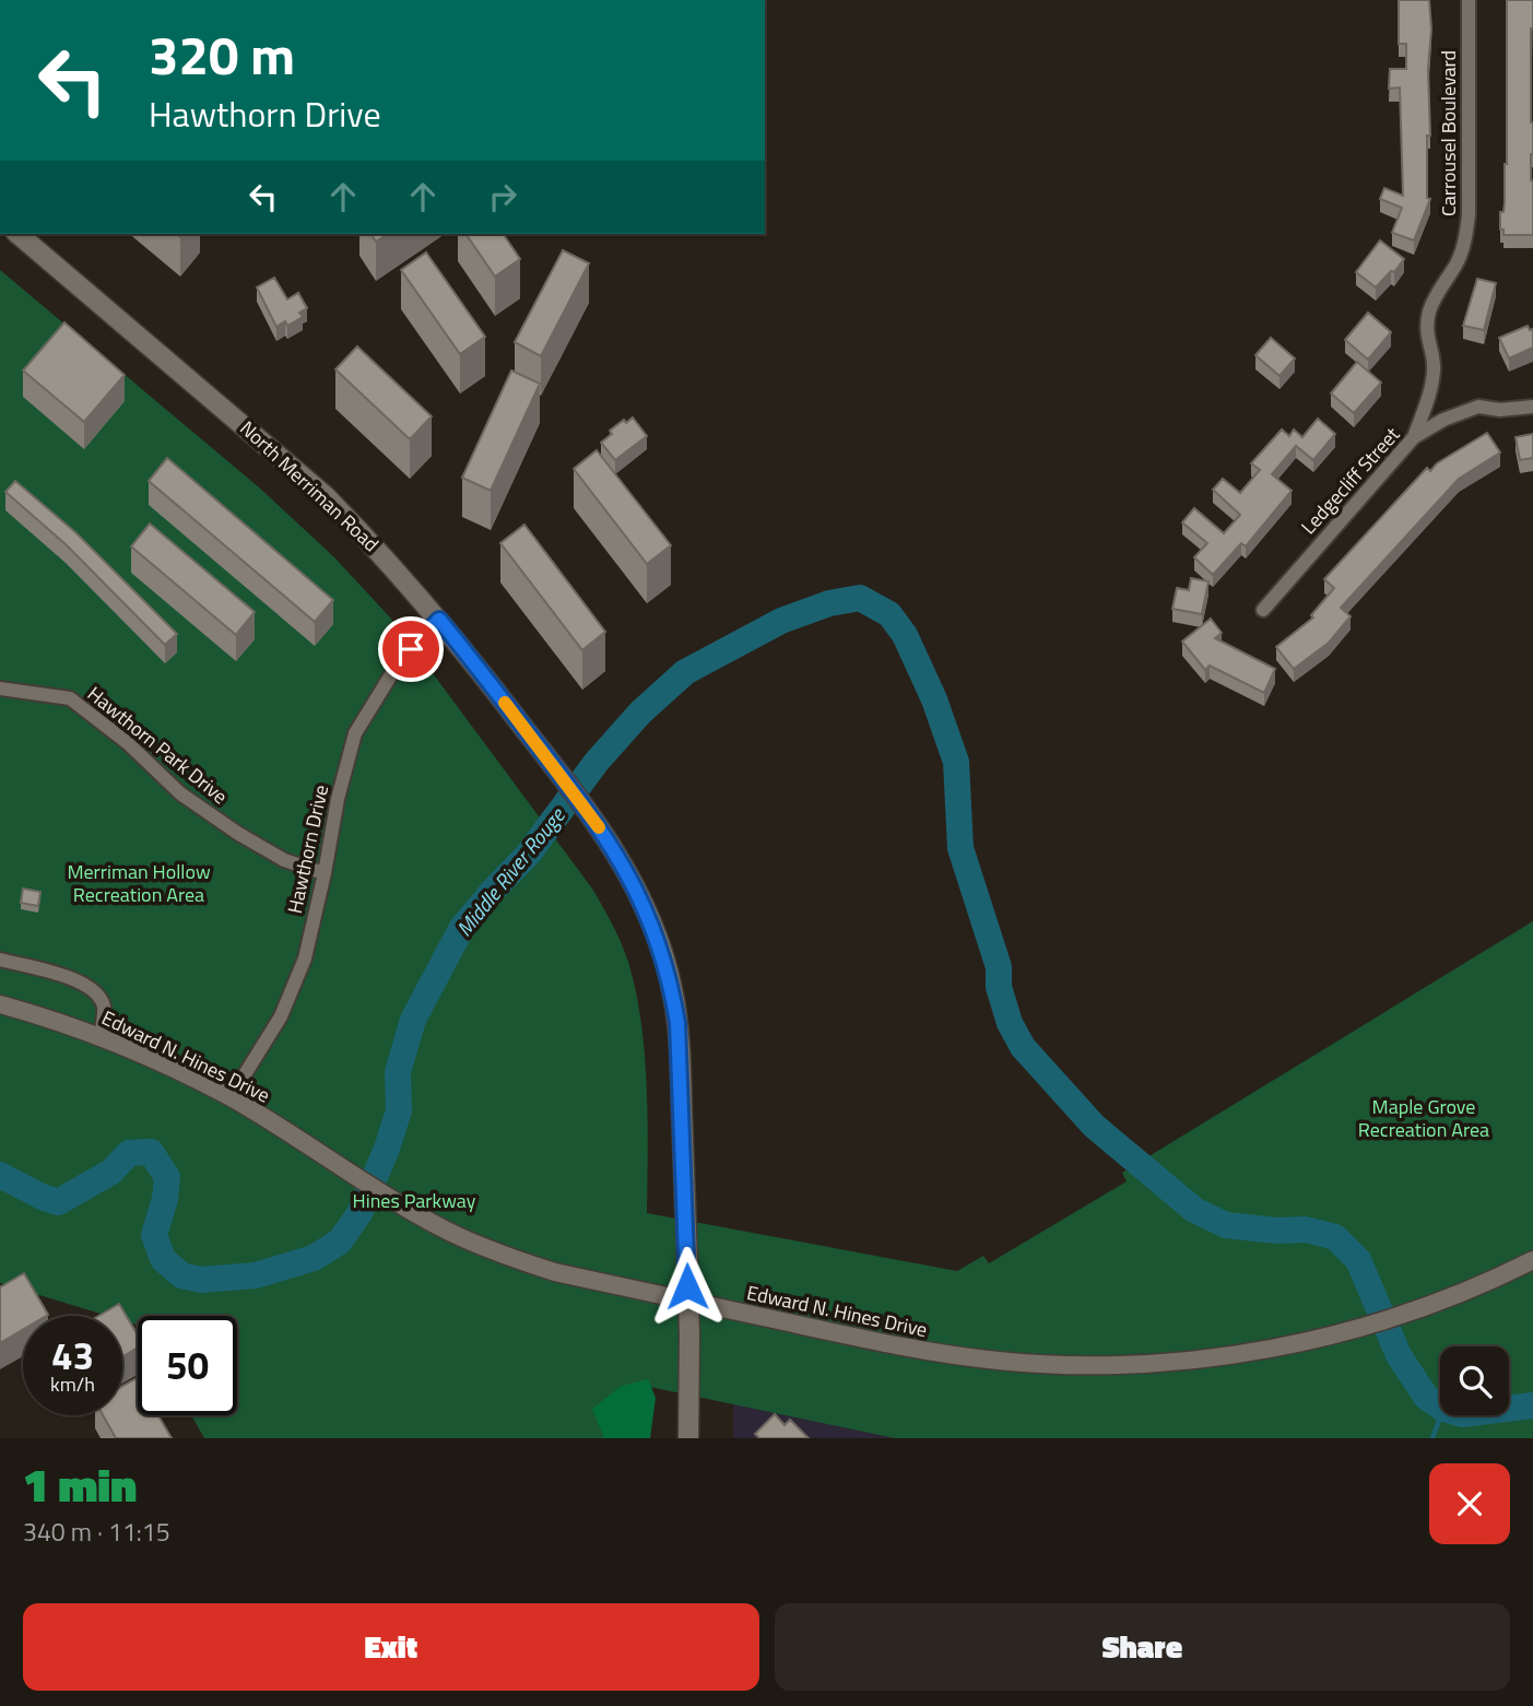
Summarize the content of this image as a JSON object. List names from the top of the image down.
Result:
{
  "streets": {
    "main road": ["North Merriman Road"],
    "street": [
      "Carrousel Boulevard",
      "Ledgecliff Street",
      "Hawthorn Park Drive",
      "Hawthorn Drive",
      "Edward N. Hines Drive"
    ]
  },
  "crossings": [
    ["Carrousel Boulevard", "Ledgecliff Street"],
    ["North Merriman Road", "Hawthorn Drive"],
    ["Hawthorn Park Drive", "Hawthorn Drive"],
    ["Hawthorn Drive", "Edward N. Hines Drive"]
  ],
  "water": ["Middle River Rouge"],
  "parks": ["Merriman Hollow Recreation Area", "Maple Grove Recreation Area", "Hines Parkway"],
  "page": {
    "turn": ["320 m", "Hawthorn Drive"],
    "speed": "43 km/h",
    "limit": "50",
    "heading": ["1 min", "340 m · 11:15"],
    "buttons": ["Exit", "Share"]
  }
}
